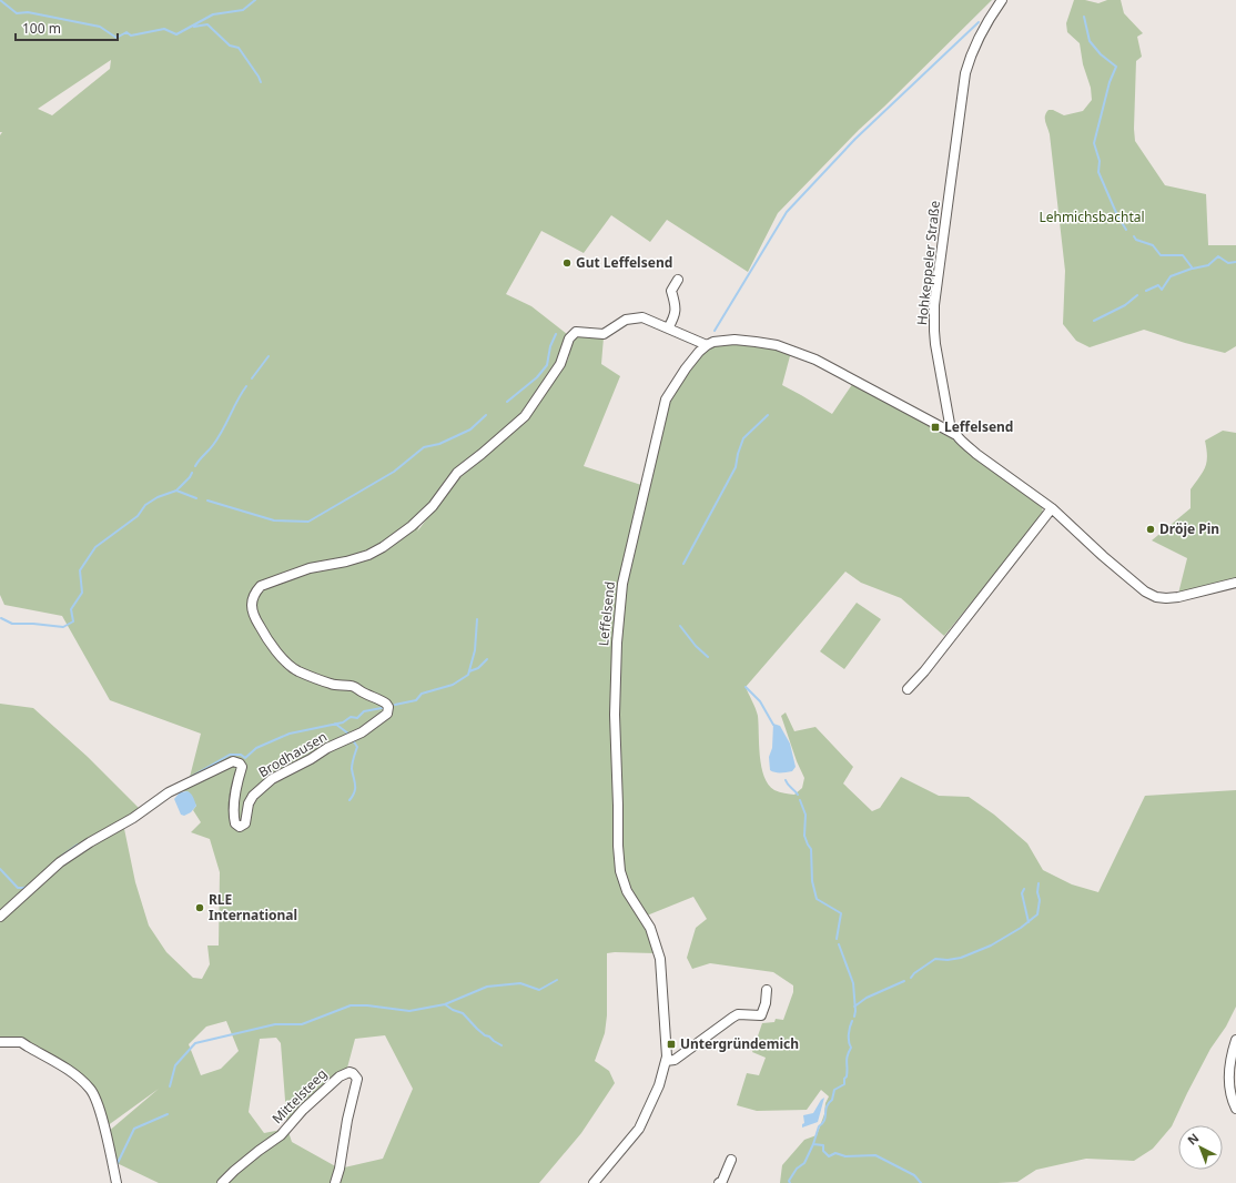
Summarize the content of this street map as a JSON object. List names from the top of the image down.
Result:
{
  "streets": {
    "street": [
      "Hohkeppeler Straße",
      "Leffelsend",
      "Brodhausen",
      "Mittelsteeg"
    ]
  },
  "parks": ["Lehmichsbachtal"],
  "places": {
    "other": ["Gut Leffelsend", "Dröje Pin", "RLE International"],
    "transit": ["Leffelsend", "Untergründemich"]
  },
  "scale_bar": "100 m",
  "north": "top left"
}
